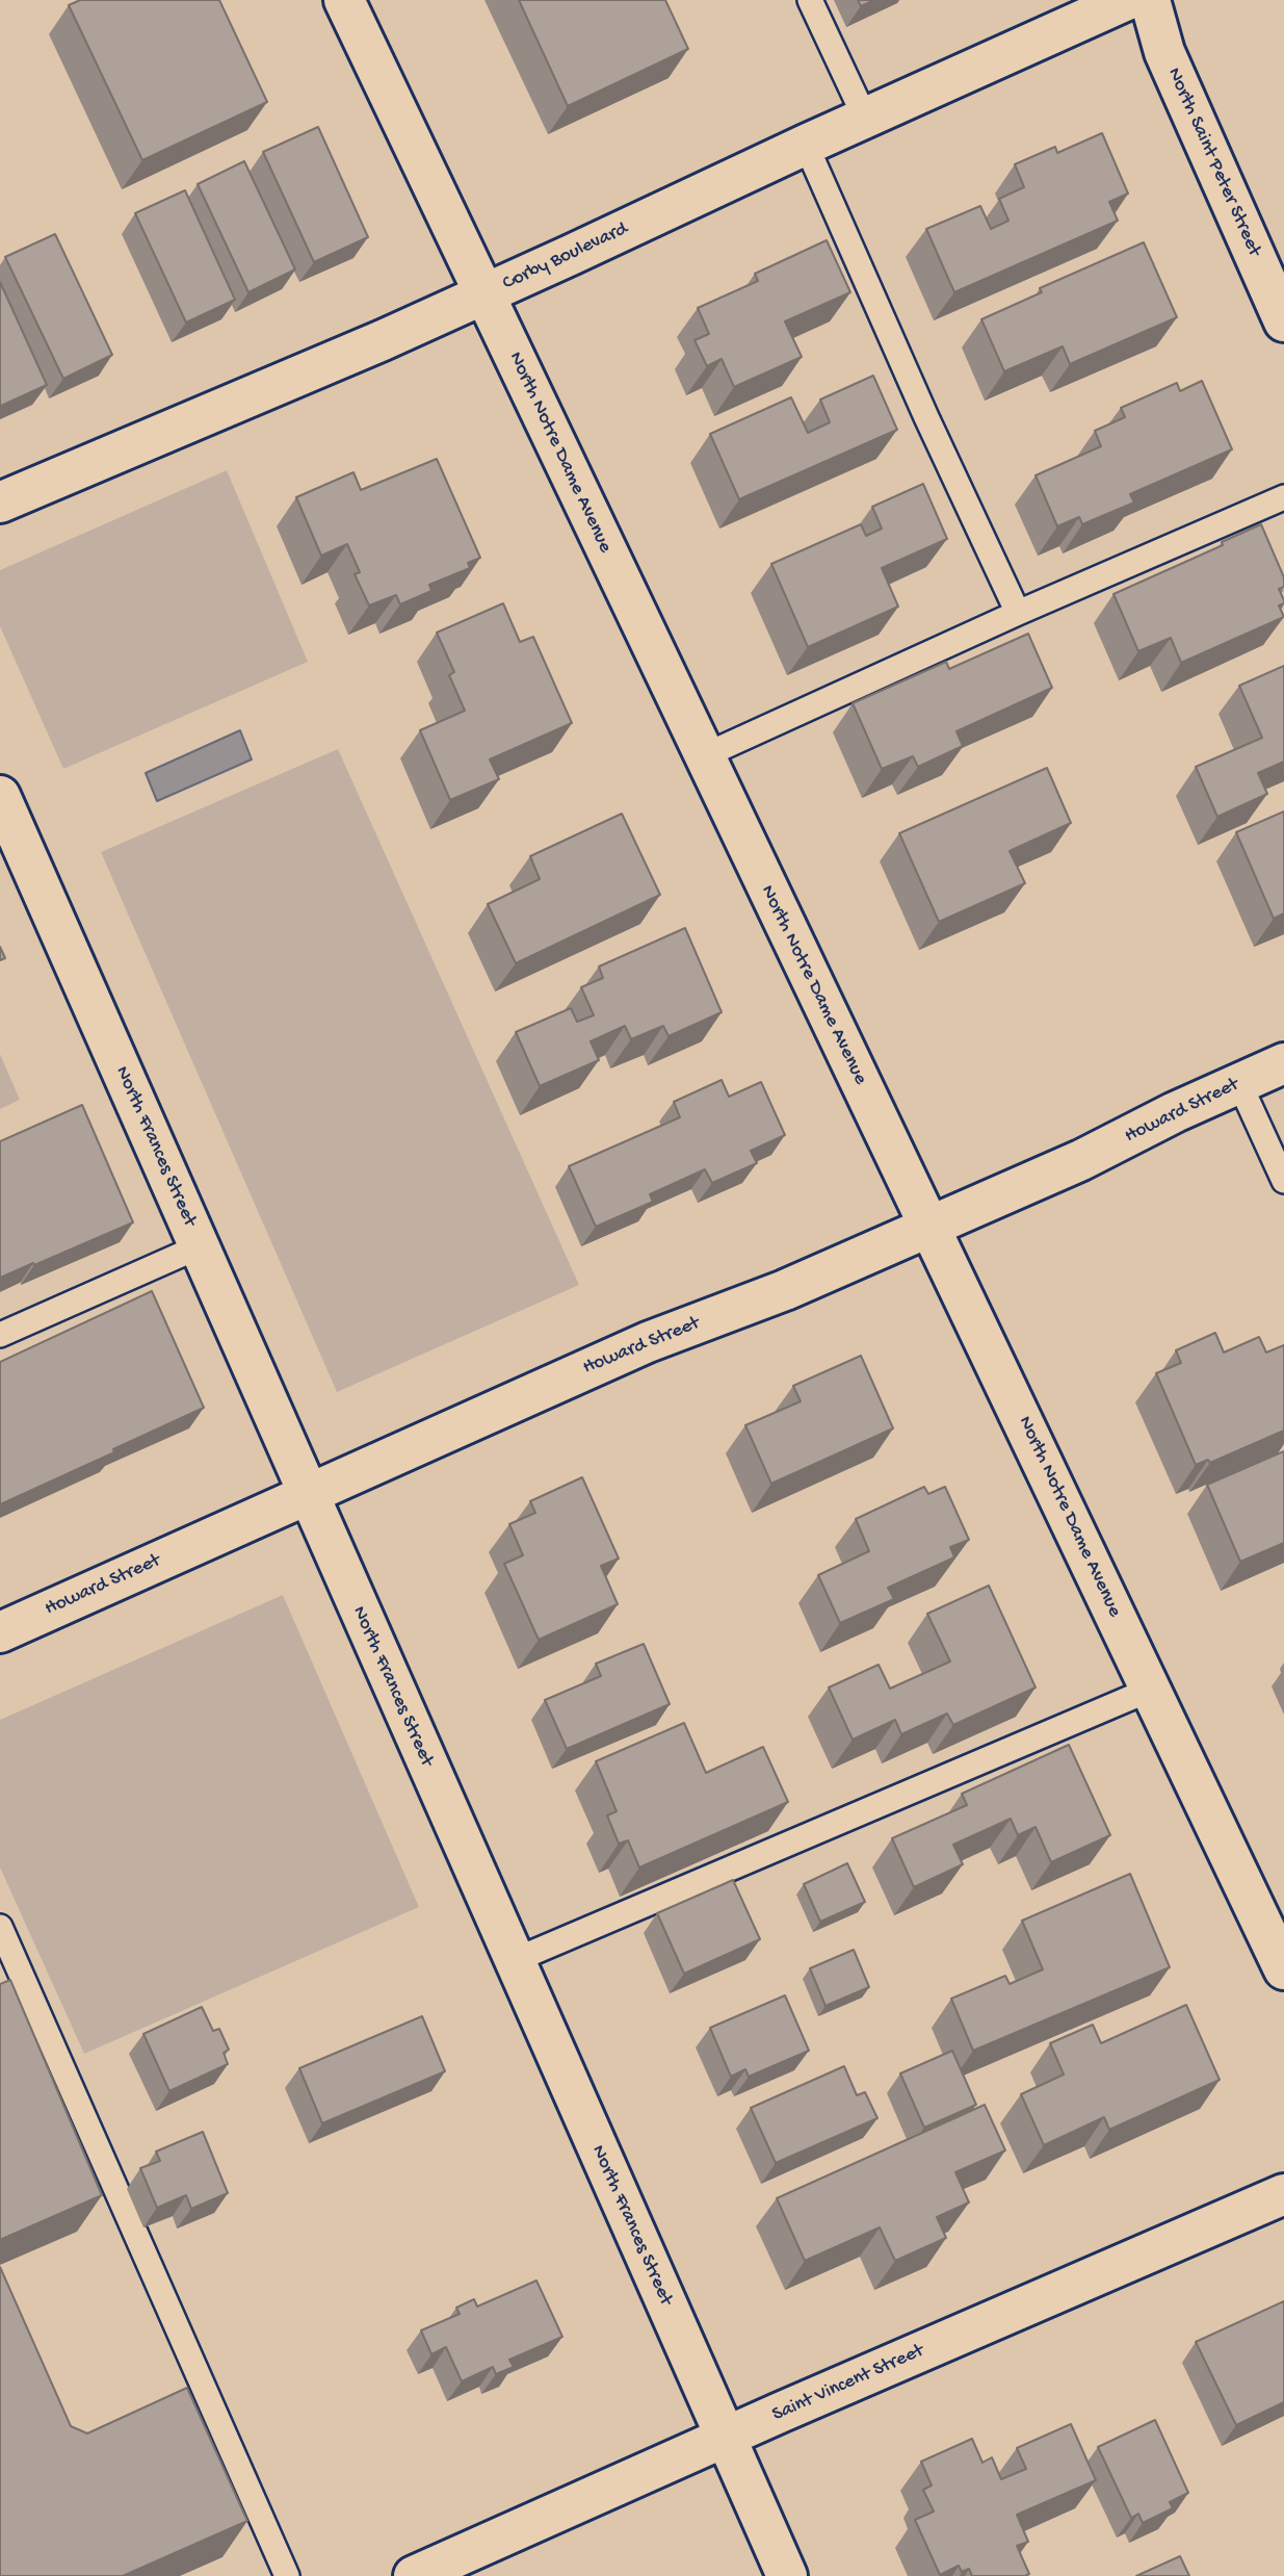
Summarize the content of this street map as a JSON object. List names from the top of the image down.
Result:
{
  "streets": {
    "street": [
      "North Saint Peter Street",
      "Corby Boulevard",
      "North Notre Dame Avenue",
      "Howard Street",
      "North Frances Street",
      "Saint Vincent Street"
    ]
  },
  "crossings": [
    ["Corby Boulevard", "North Notre Dame Avenue"],
    ["North Notre Dame Avenue", "Howard Street"],
    ["Howard Street", "North Frances Street"],
    ["North Frances Street", "Saint Vincent Street"]
  ]
}
